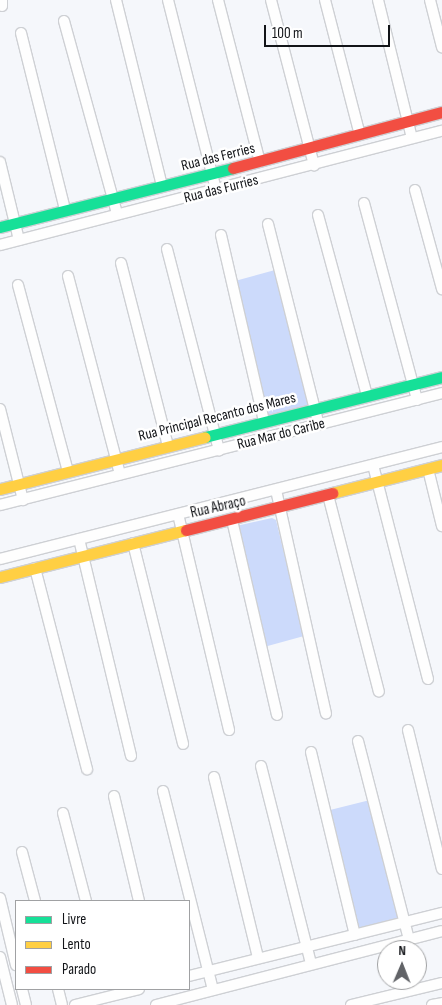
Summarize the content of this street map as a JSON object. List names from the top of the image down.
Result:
{
  "streets": {
    "street": [
      "Rua das Ferries",
      "Rua das Furries",
      "Rua Principal Recanto dos Mares",
      "Rua Mar do Caribe",
      "Rua Abraço"
    ]
  },
  "legend": ["Livre", "Lento", "Parado"],
  "scale_bar": "100 m",
  "north": "top"
}
